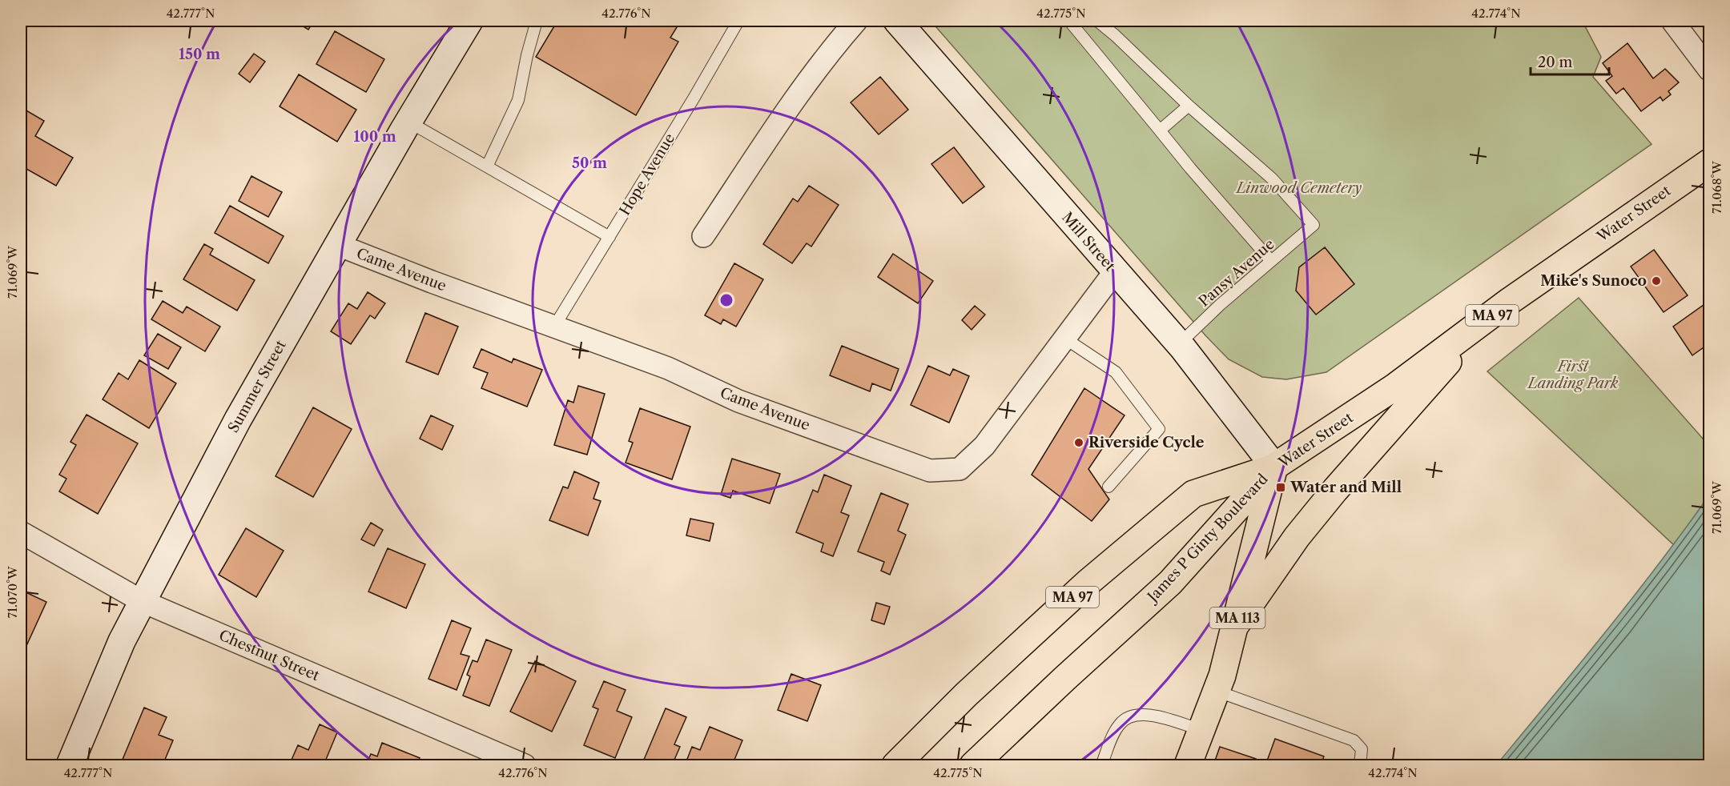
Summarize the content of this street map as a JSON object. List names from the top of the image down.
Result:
{
  "streets": {
    "main road": [
      "Water Street",
      "Mill Street",
      "MA 97",
      "Summer Street",
      "James P Ginty Boulevard",
      "MA 113"
    ],
    "street": ["Came Avenue", "Chestnut Street"],
    "lane": ["Hope Avenue", "Pansy Avenue"]
  },
  "crossings": [
    ["Hope Avenue", "Came Avenue"],
    ["Water Street", "Mill Street"],
    ["Water Street", "James P Ginty Boulevard"],
    ["Mill Street", "Came Avenue"],
    ["Mill Street", "Pansy Avenue"],
    ["Mill Street", "James P Ginty Boulevard"],
    ["Came Avenue", "Summer Street"],
    ["Summer Street", "Chestnut Street"]
  ],
  "parks": ["Linwood Cemetery", "First Landing Park"],
  "places": {
    "other": ["Mike's Sunoco", "Riverside Cycle"],
    "transit": ["Water and Mill"]
  },
  "scale_bar": "20 m",
  "coordinates": [
    "42.777°N",
    "42.776°N",
    "42.775°N",
    "42.774°N",
    "71.068°W",
    "71.069°W",
    "71.070°W"
  ],
  "rings": ["150 m", "100 m", "50 m"]
}
